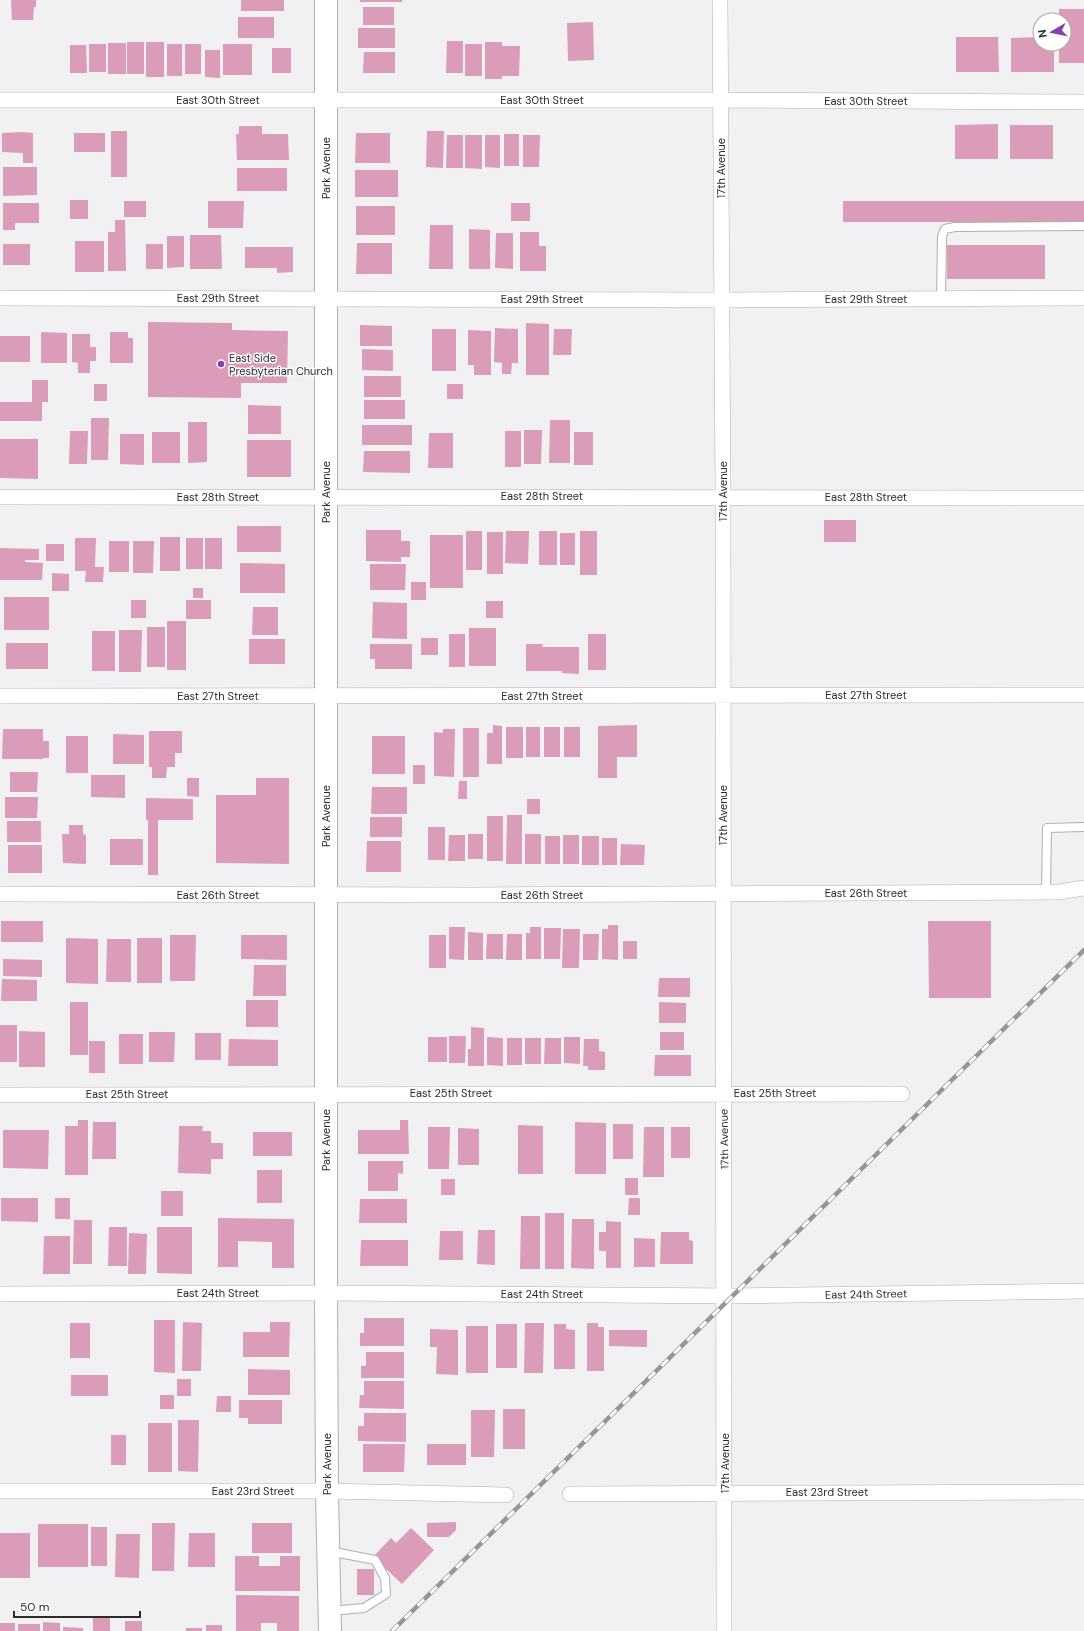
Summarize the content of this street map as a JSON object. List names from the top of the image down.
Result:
{
  "streets": {
    "street": [
      "East 30th Street",
      "Park Avenue",
      "17th Avenue",
      "East 29th Street",
      "East 28th Street",
      "East 27th Street",
      "East 26th Street",
      "East 25th Street",
      "East 24th Street",
      "East 23rd Street"
    ]
  },
  "crossings": [
    ["East 30th Street", "Park Avenue"],
    ["East 30th Street", "17th Avenue"],
    ["Park Avenue", "East 29th Street"],
    ["Park Avenue", "East 28th Street"],
    ["Park Avenue", "East 27th Street"],
    ["Park Avenue", "East 26th Street"],
    ["Park Avenue", "East 25th Street"],
    ["Park Avenue", "East 24th Street"],
    ["Park Avenue", "East 23rd Street"],
    ["17th Avenue", "East 29th Street"],
    ["17th Avenue", "East 28th Street"],
    ["17th Avenue", "East 27th Street"],
    ["17th Avenue", "East 26th Street"],
    ["17th Avenue", "East 25th Street"],
    ["17th Avenue", "East 24th Street"],
    ["17th Avenue", "East 23rd Street"]
  ],
  "places": ["East Side Presbyterian Church"],
  "scale_bar": "50 m",
  "north": "left"
}
